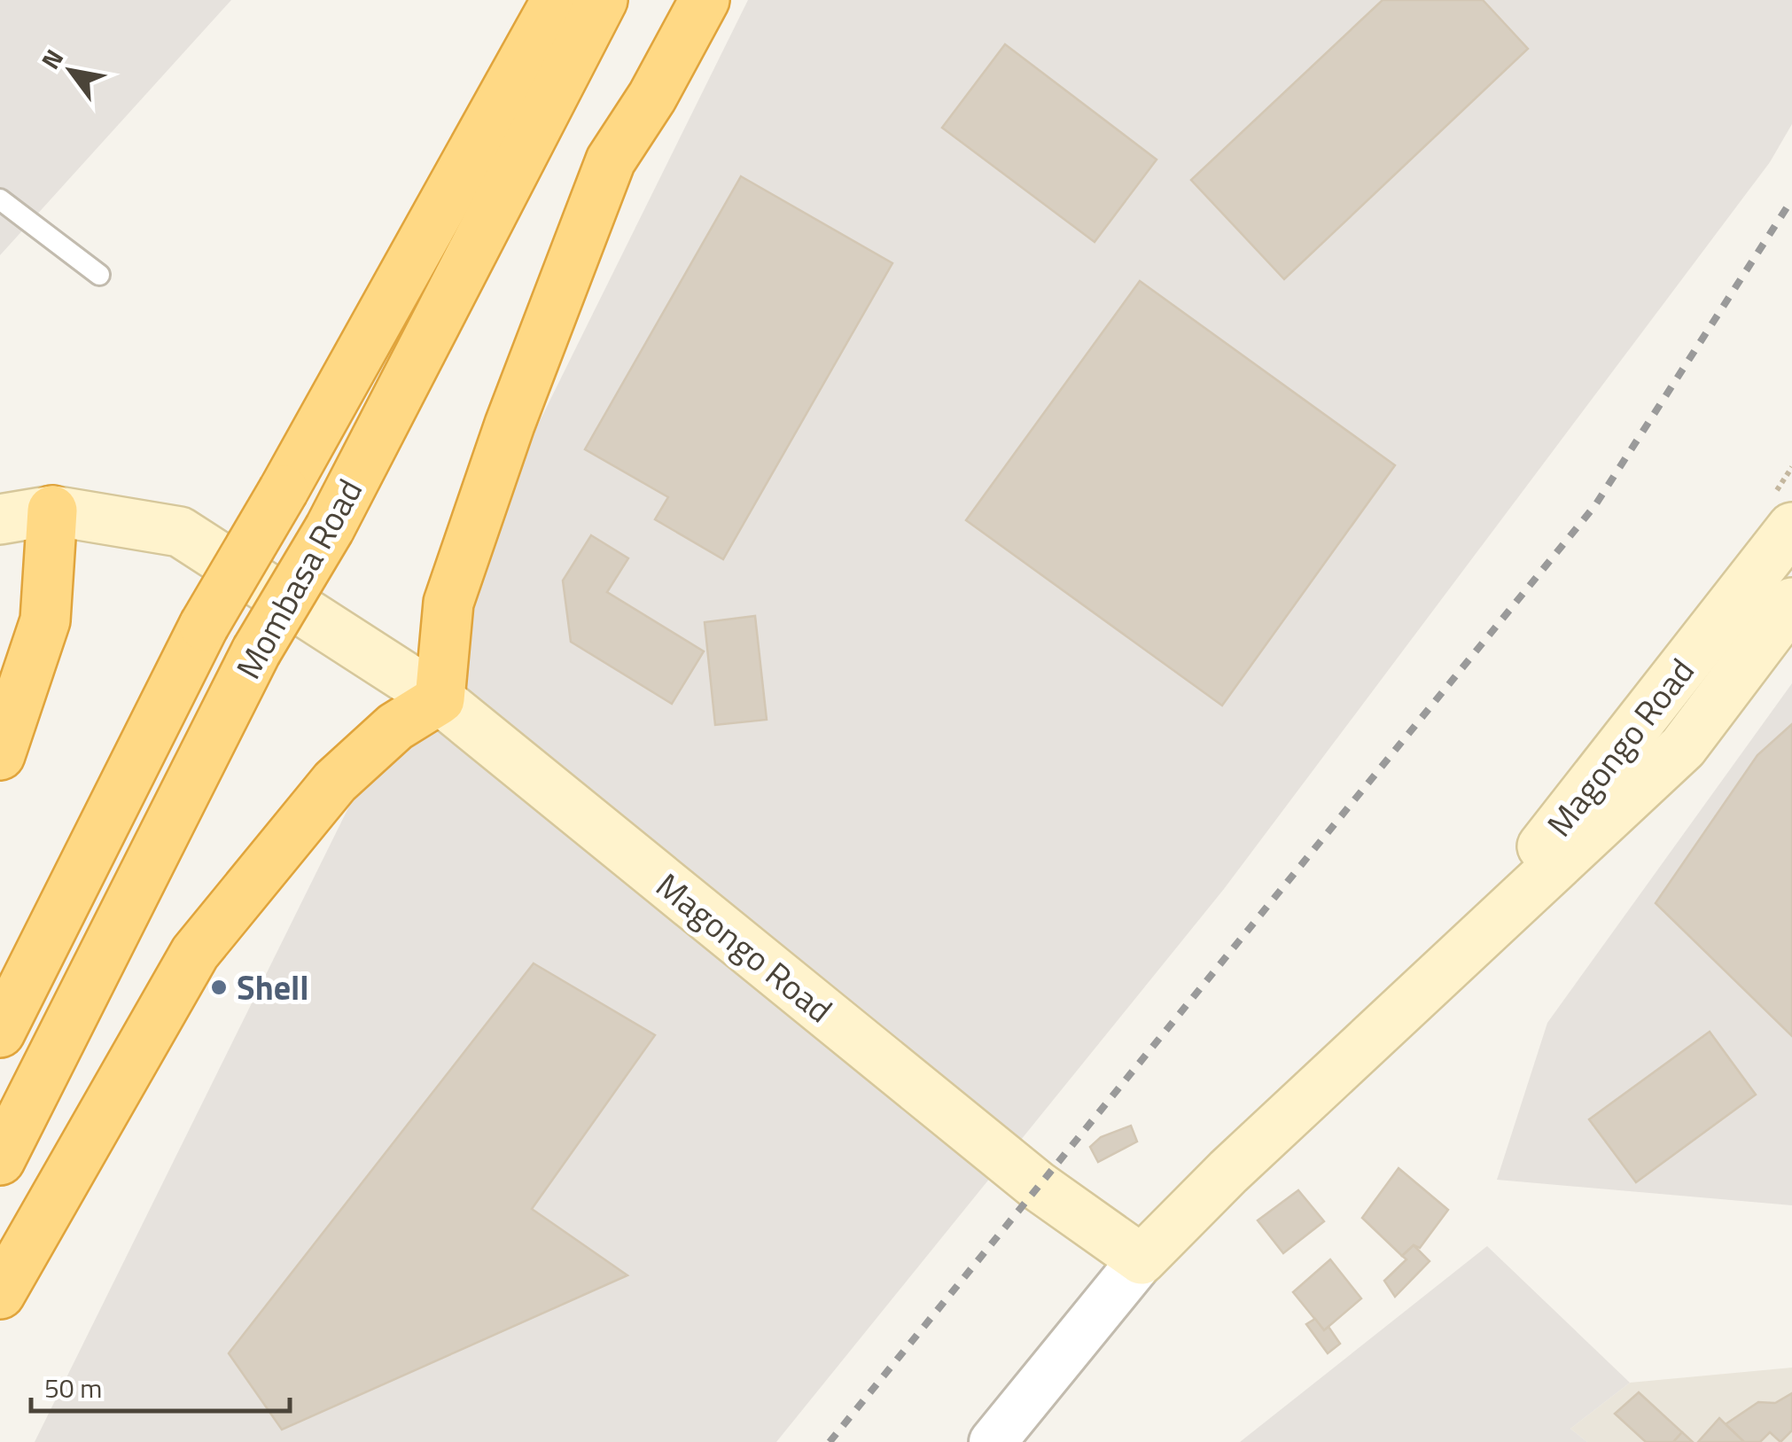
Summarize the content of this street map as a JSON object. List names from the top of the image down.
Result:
{
  "streets": {
    "highway": ["Mombasa Road"],
    "main road": ["Magongo Road"]
  },
  "places": ["Shell"],
  "scale_bar": "50 m",
  "north": "top left"
}
